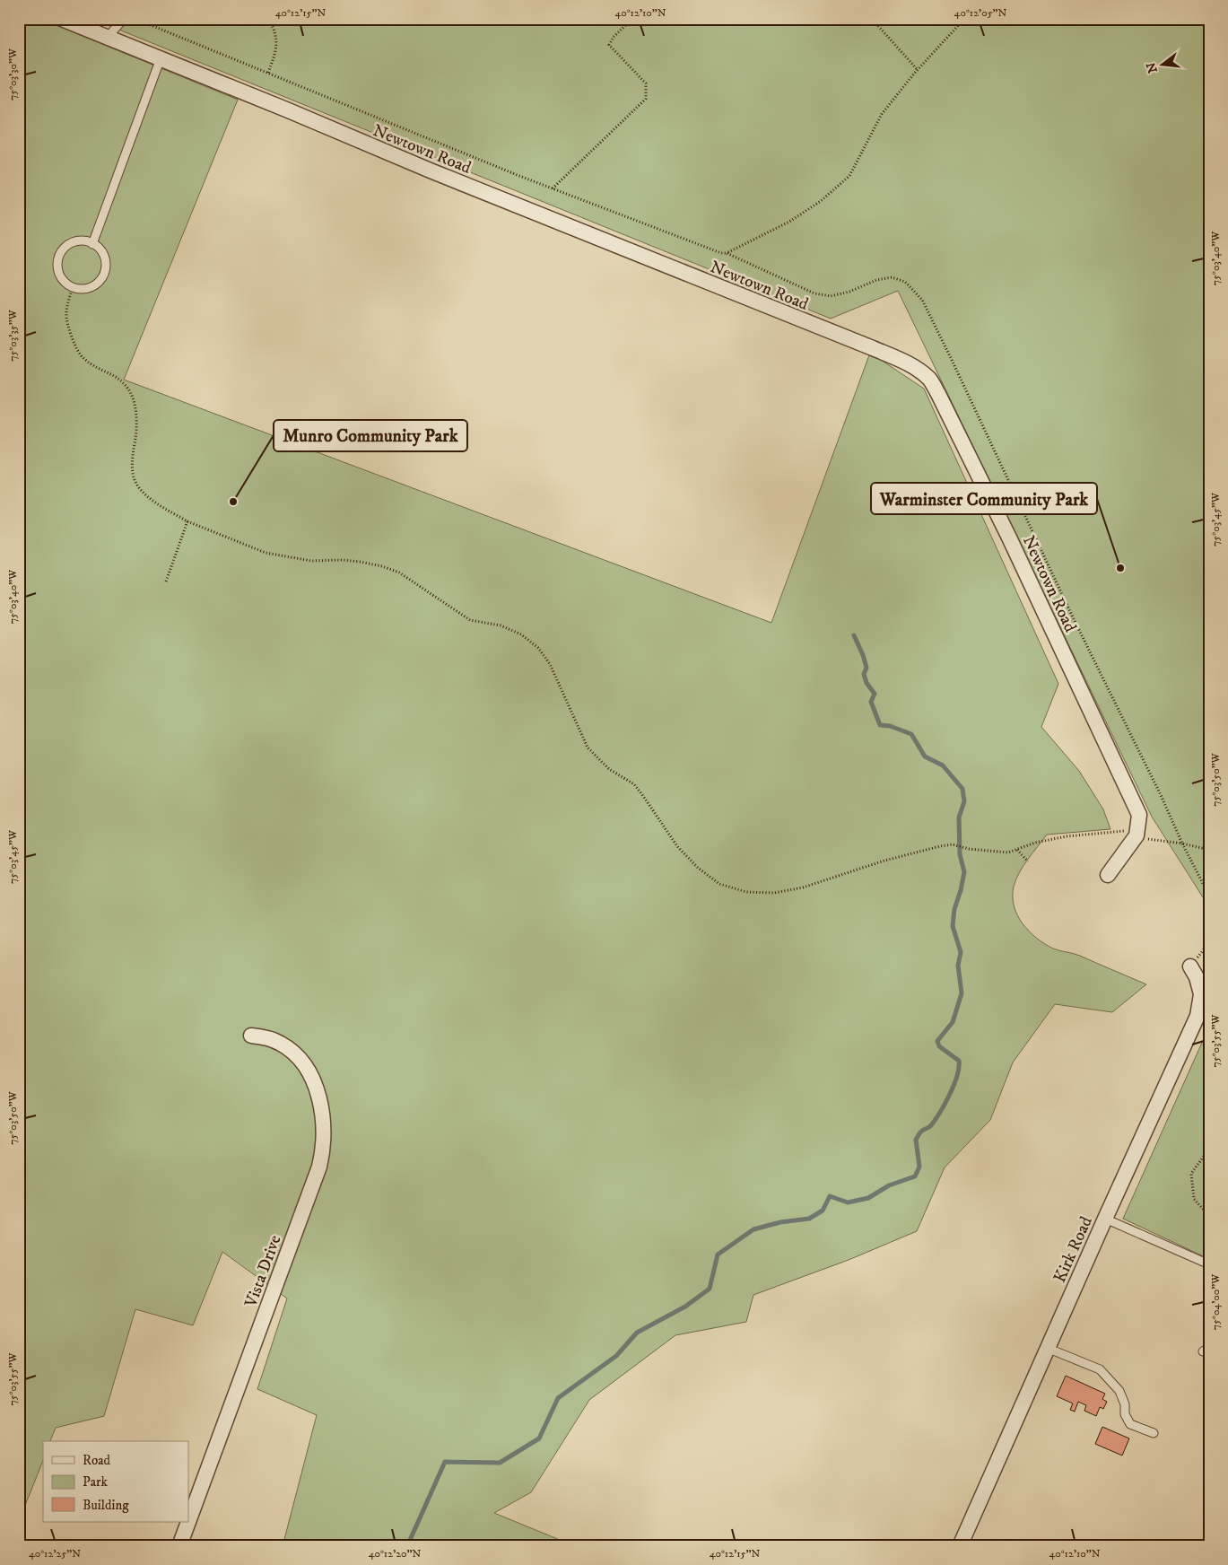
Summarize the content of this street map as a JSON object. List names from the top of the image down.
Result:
{
  "streets": {
    "street": ["Newtown Road", "Kirk Road", "Vista Drive"]
  },
  "places": ["Munro Community Park", "Warminster Community Park"],
  "legend": ["Road", "Park", "Building"],
  "north": "left",
  "coordinates": [
    "40°12'15\"N",
    "40°12'10\"N",
    "40°12'05\"N",
    "75°03'30\"W",
    "75°03'40\"W",
    "75°03'35\"W",
    "75°03'45\"W",
    "75°03'50\"W",
    "75°03'55\"W",
    "75°04'00\"W",
    "40°12'25\"N",
    "40°12'20\"N"
  ]
}
